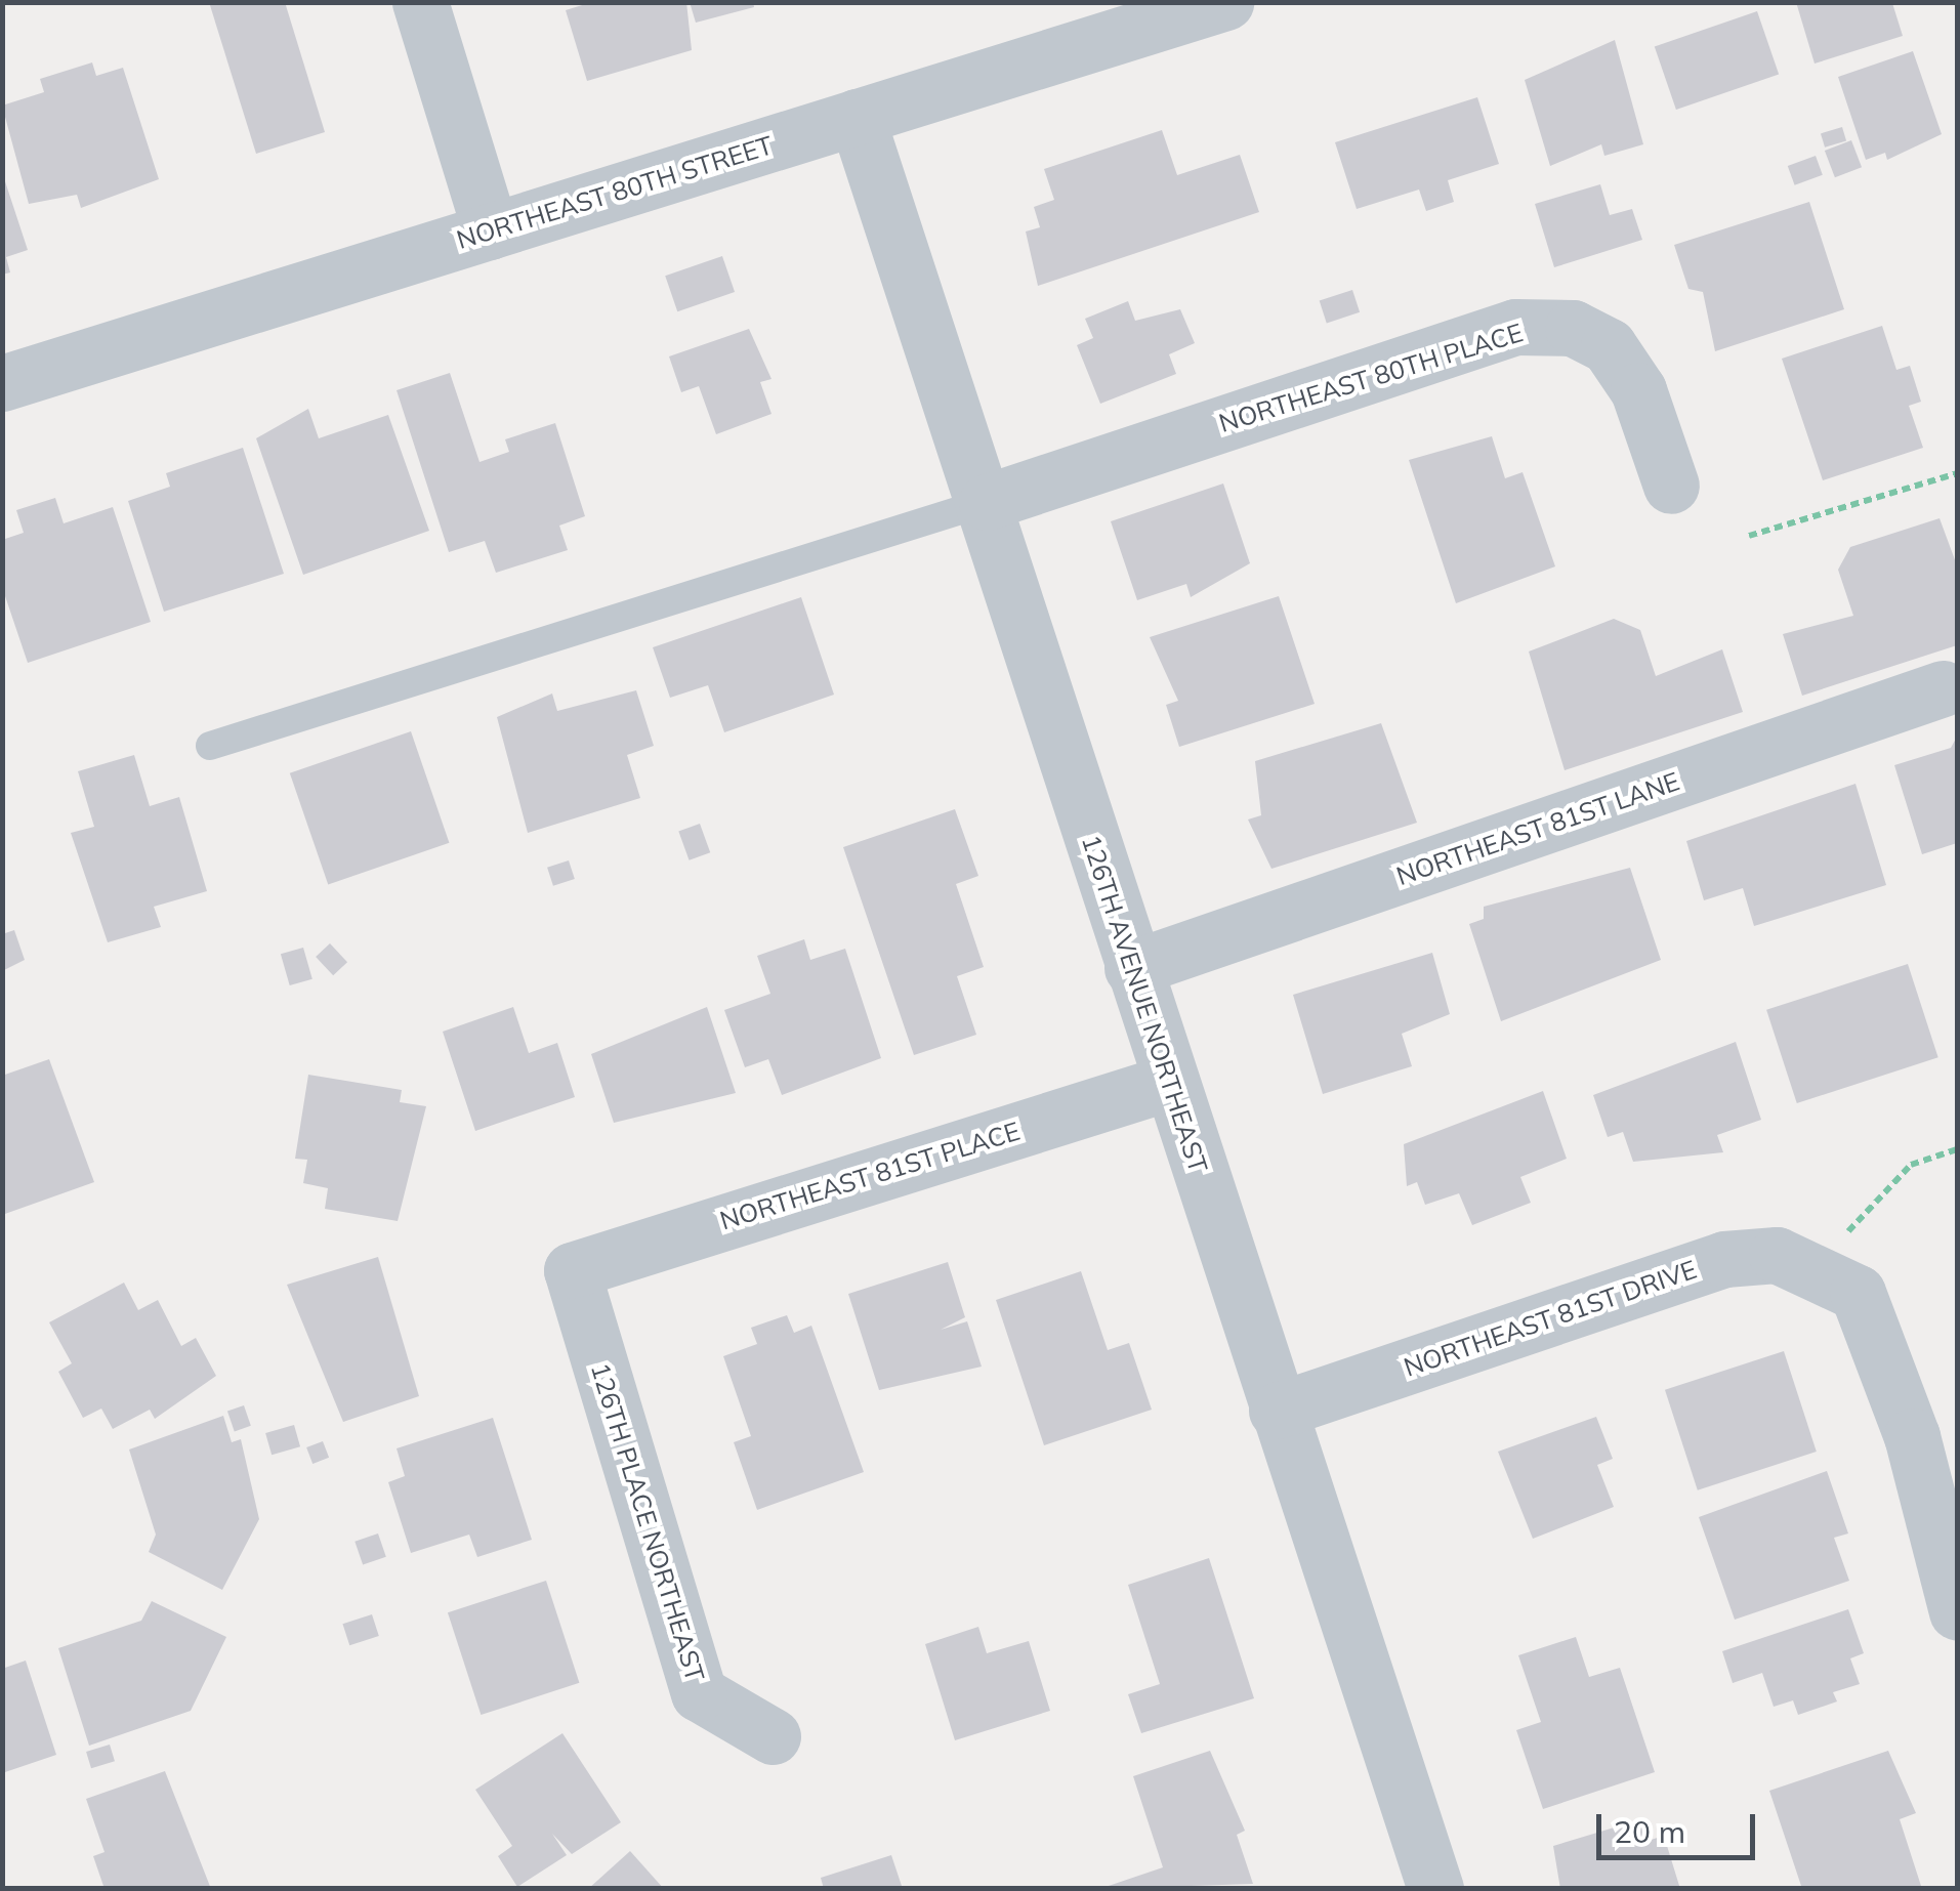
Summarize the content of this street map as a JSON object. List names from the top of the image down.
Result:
{
  "streets": {
    "street": [
      "NORTHEAST 80TH STREET",
      "NORTHEAST 80TH PLACE",
      "NORTHEAST 81ST LANE",
      "126TH AVENUE NORTHEAST",
      "NORTHEAST 81ST PLACE",
      "NORTHEAST 81ST DRIVE",
      "126TH PLACE NORTHEAST"
    ]
  },
  "crossings": [
    ["NORTHEAST 80TH STREET", "126TH AVENUE NORTHEAST"],
    ["NORTHEAST 80TH PLACE", "126TH AVENUE NORTHEAST"],
    ["NORTHEAST 81ST LANE", "126TH AVENUE NORTHEAST"],
    ["126TH AVENUE NORTHEAST", "NORTHEAST 81ST PLACE"],
    ["126TH AVENUE NORTHEAST", "NORTHEAST 81ST DRIVE"],
    ["NORTHEAST 81ST PLACE", "126TH PLACE NORTHEAST"]
  ],
  "scale_bar": "20 m"
}
